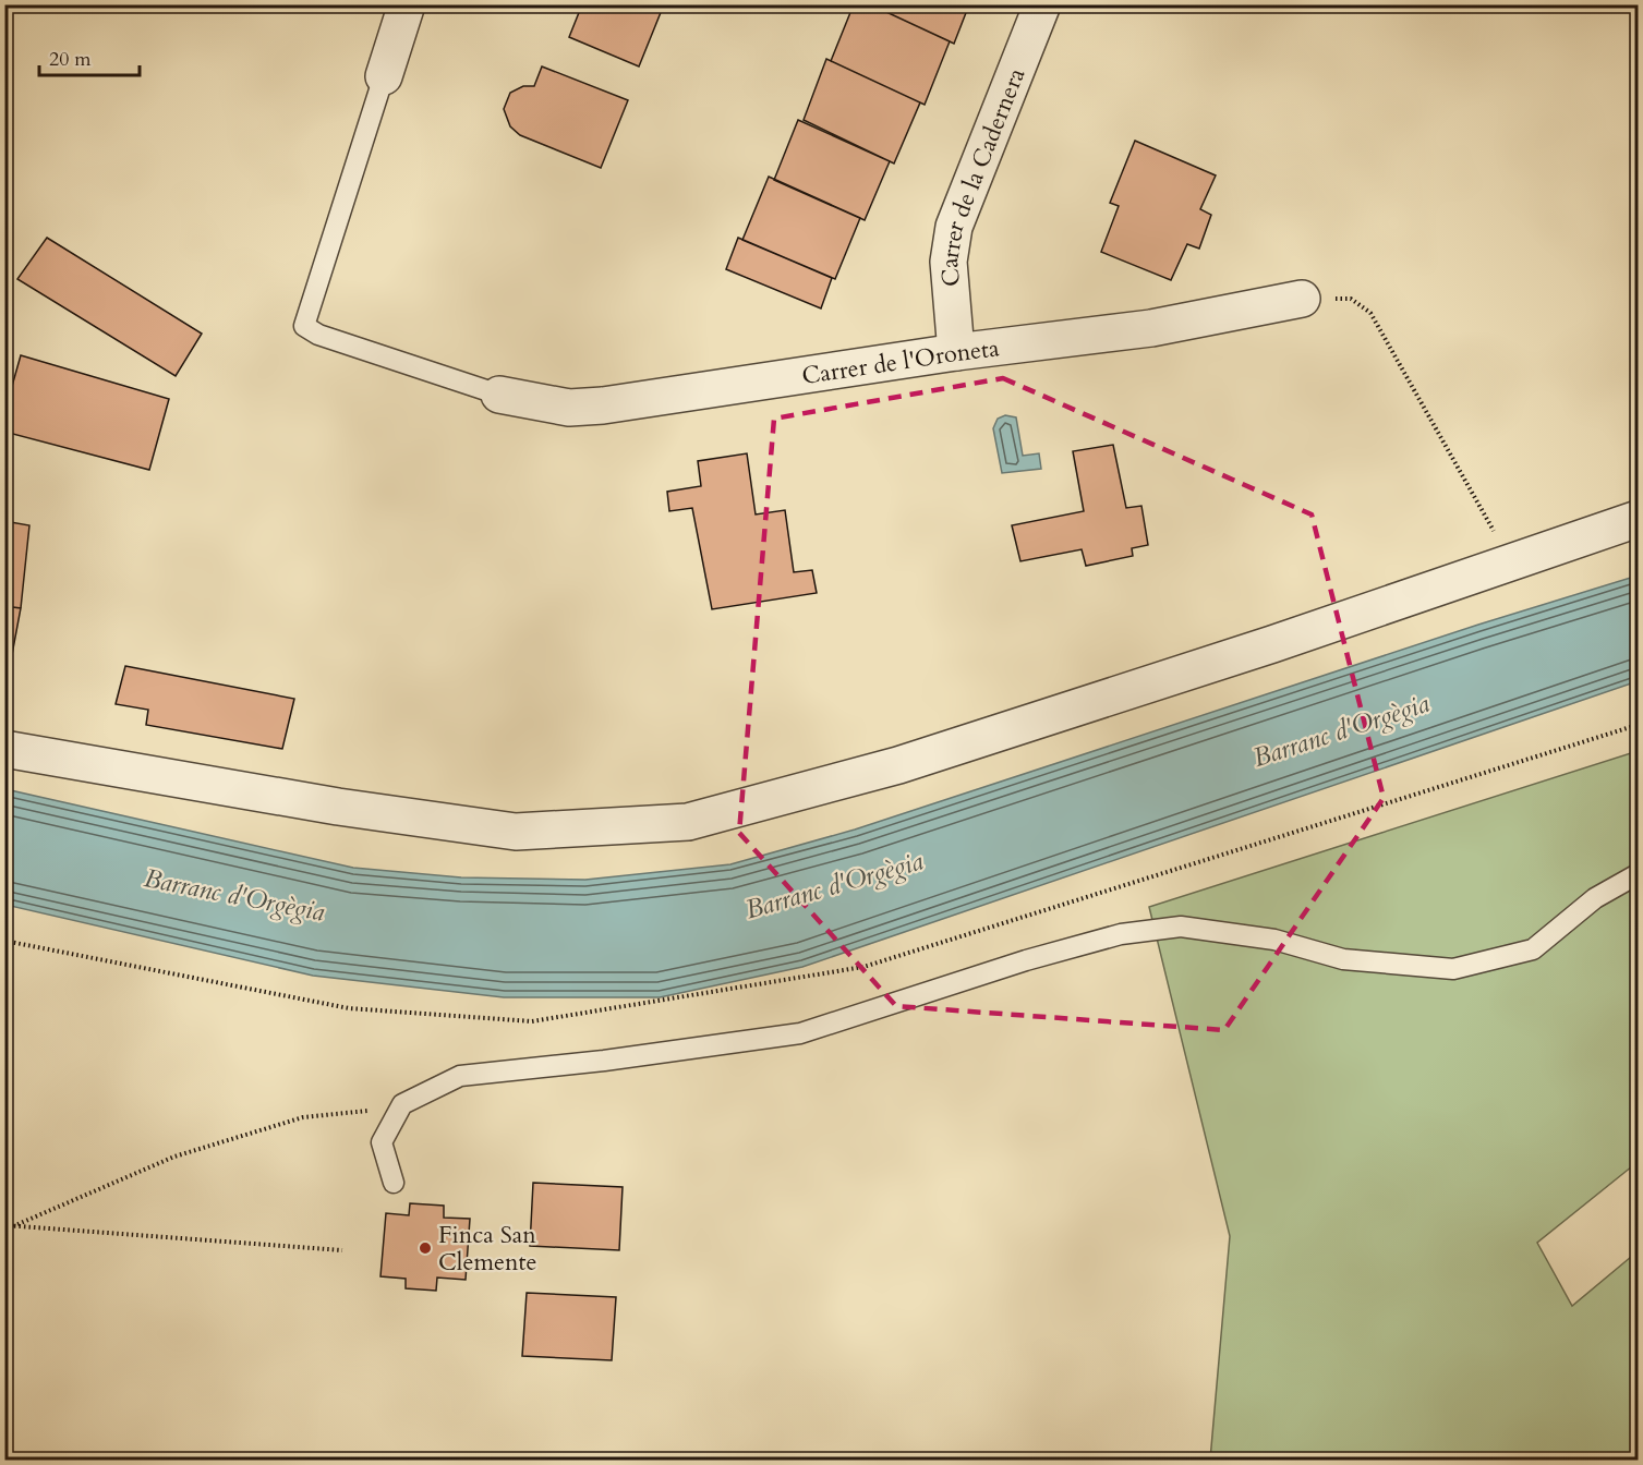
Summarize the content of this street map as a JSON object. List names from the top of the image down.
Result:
{
  "streets": {
    "street": ["Carrer de la Cadernera", "Carrer de l'Oroneta"]
  },
  "crossings": [
    ["Carrer de la Cadernera", "Carrer de l'Oroneta"]
  ],
  "water": ["Barranc d'Orgègia"],
  "places": ["Finca San Clemente"],
  "scale_bar": "20 m"
}
